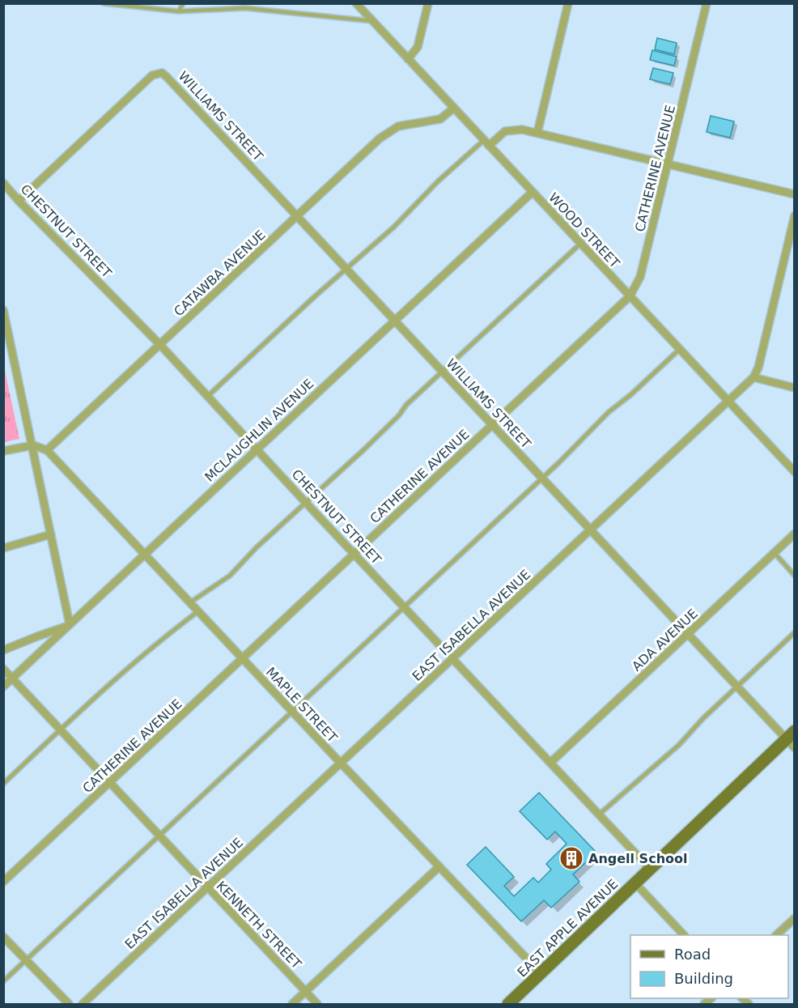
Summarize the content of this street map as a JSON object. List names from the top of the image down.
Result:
{
  "streets": {
    "main road": ["EAST APPLE AVENUE"],
    "street": [
      "WILLIAMS STREET",
      "CATHERINE AVENUE",
      "WOOD STREET",
      "CHESTNUT STREET",
      "CATAWBA AVENUE",
      "MCLAUGHLIN AVENUE",
      "EAST ISABELLA AVENUE",
      "ADA AVENUE",
      "MAPLE STREET",
      "KENNETH STREET"
    ]
  },
  "crossings": [
    ["WILLIAMS STREET", "CATHERINE AVENUE"],
    ["WILLIAMS STREET", "CHESTNUT STREET"],
    ["WILLIAMS STREET", "CATAWBA AVENUE"],
    ["WILLIAMS STREET", "MCLAUGHLIN AVENUE"],
    ["WILLIAMS STREET", "EAST ISABELLA AVENUE"],
    ["WILLIAMS STREET", "ADA AVENUE"],
    ["WILLIAMS STREET", "EAST APPLE AVENUE"],
    ["CATHERINE AVENUE", "WOOD STREET"],
    ["CATHERINE AVENUE", "CHESTNUT STREET"],
    ["CATHERINE AVENUE", "MAPLE STREET"],
    ["CATHERINE AVENUE", "KENNETH STREET"],
    ["WOOD STREET", "CATAWBA AVENUE"],
    ["WOOD STREET", "MCLAUGHLIN AVENUE"],
    ["WOOD STREET", "EAST ISABELLA AVENUE"],
    ["CHESTNUT STREET", "CATAWBA AVENUE"],
    ["CHESTNUT STREET", "MCLAUGHLIN AVENUE"],
    ["CHESTNUT STREET", "EAST ISABELLA AVENUE"],
    ["CHESTNUT STREET", "ADA AVENUE"],
    ["CHESTNUT STREET", "EAST APPLE AVENUE"],
    ["CATAWBA AVENUE", "MAPLE STREET"],
    ["MCLAUGHLIN AVENUE", "MAPLE STREET"],
    ["MCLAUGHLIN AVENUE", "KENNETH STREET"],
    ["EAST ISABELLA AVENUE", "MAPLE STREET"],
    ["EAST ISABELLA AVENUE", "KENNETH STREET"],
    ["MAPLE STREET", "EAST APPLE AVENUE"]
  ],
  "places": {
    "building": ["Angell School"]
  },
  "legend": ["Road", "Building"]
}
